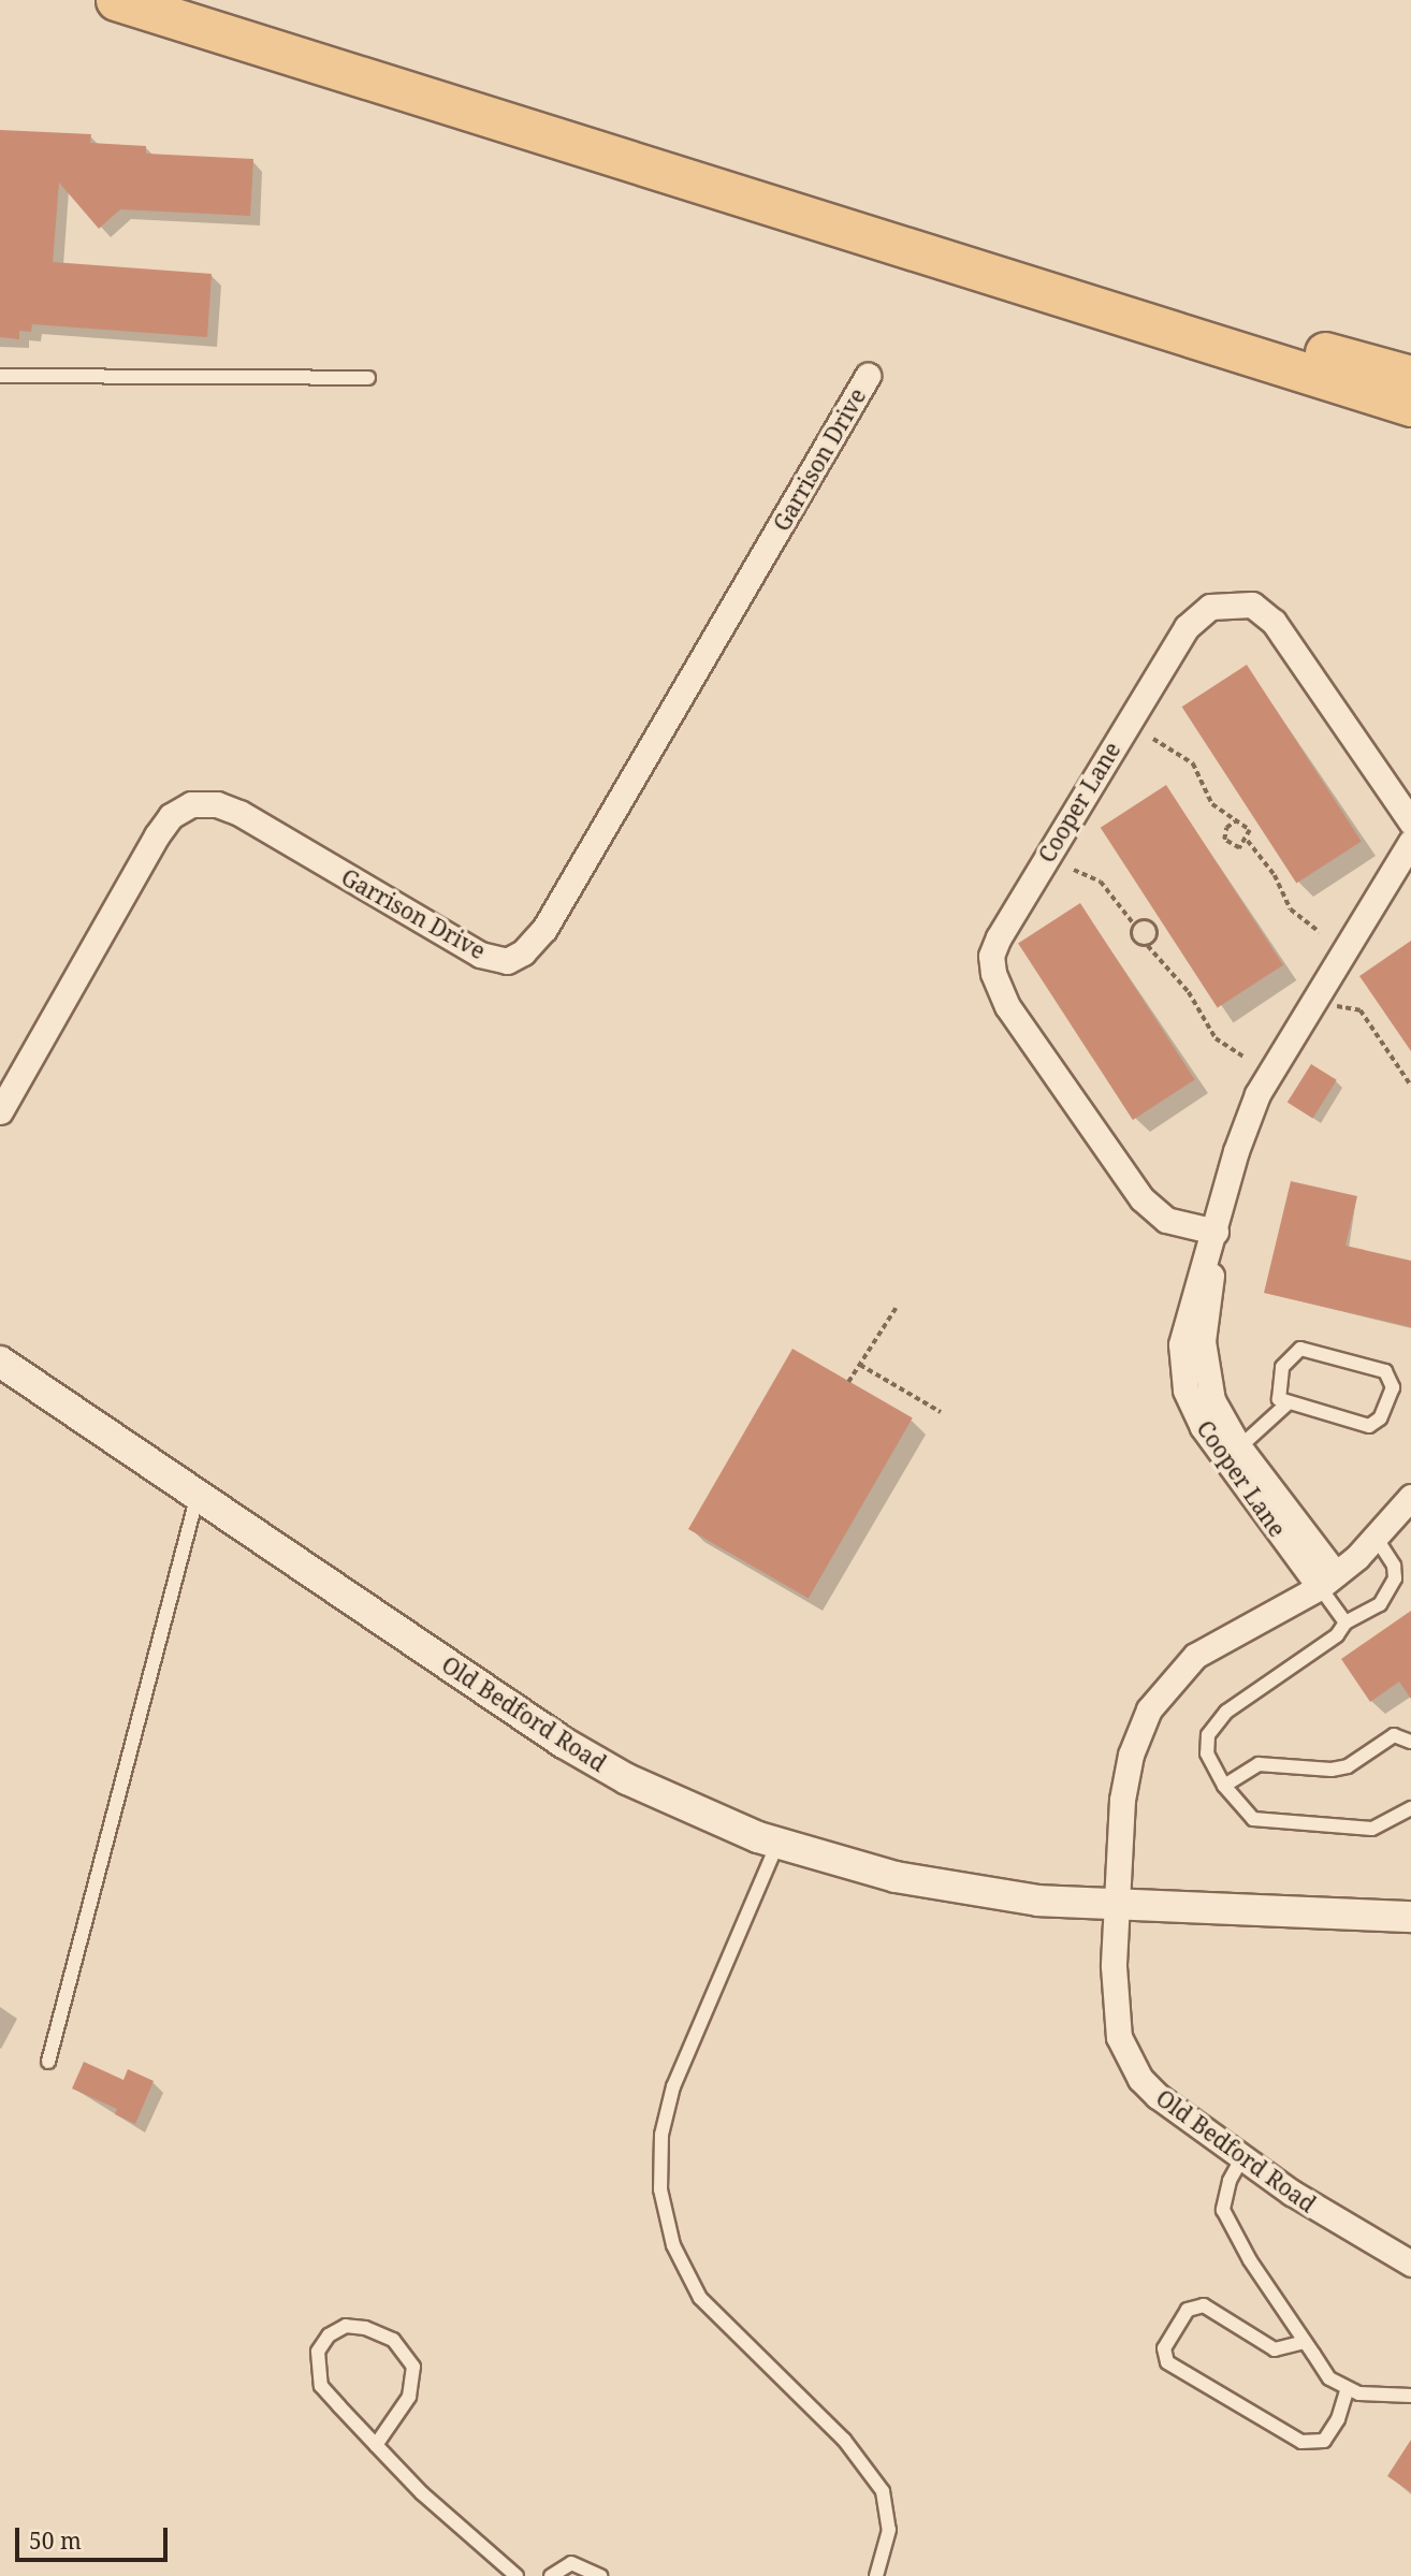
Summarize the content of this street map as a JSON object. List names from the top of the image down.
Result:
{
  "streets": {
    "street": ["Garrison Drive", "Cooper Lane", "Old Bedford Road"]
  },
  "scale_bar": "50 m"
}
